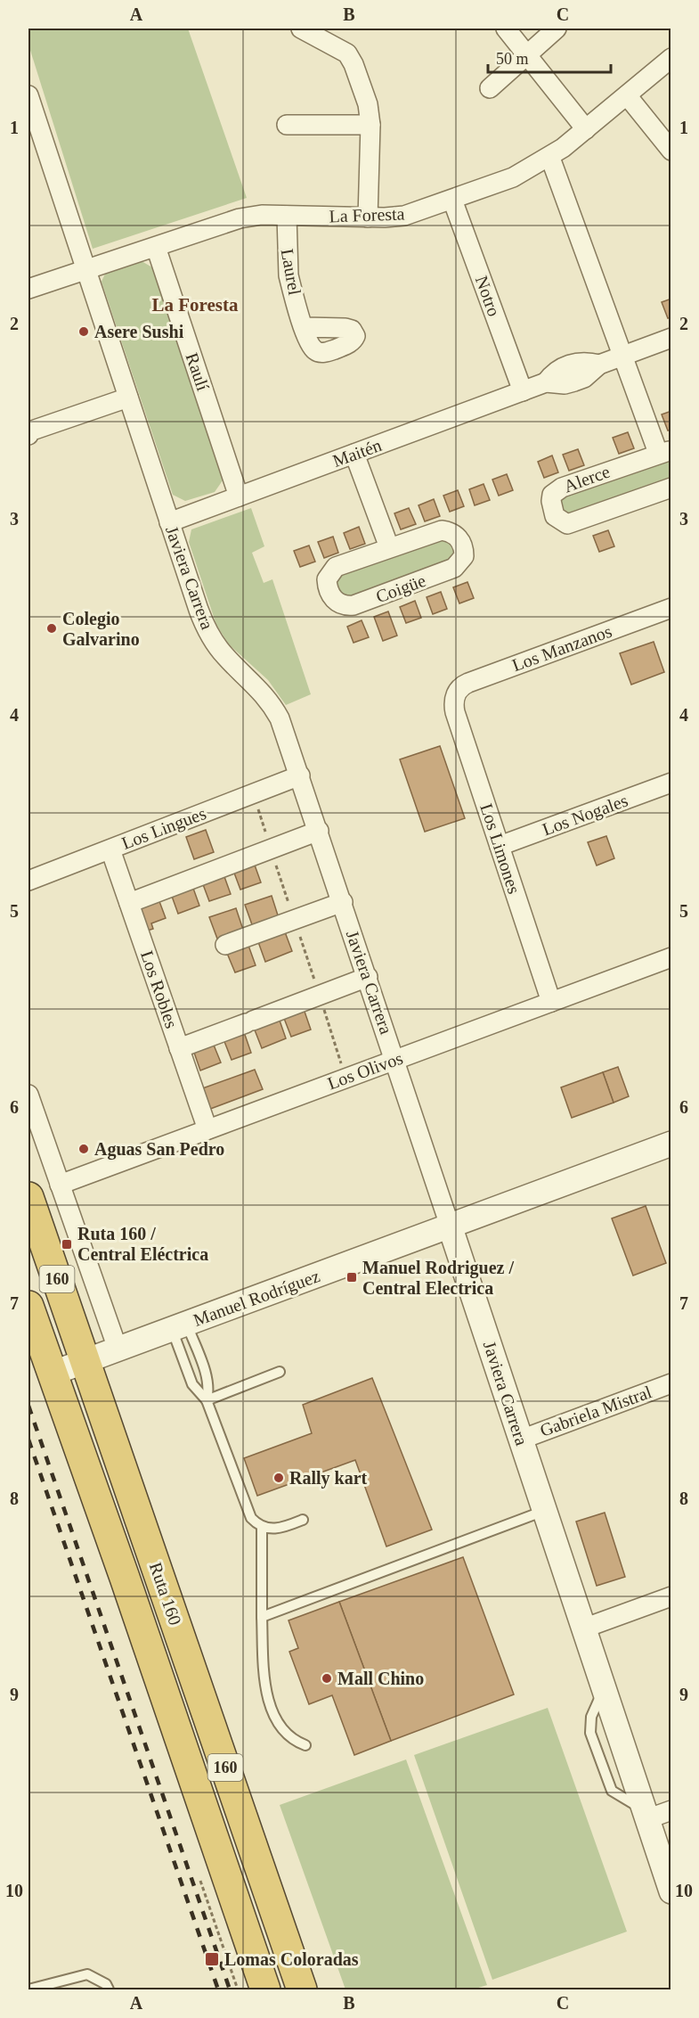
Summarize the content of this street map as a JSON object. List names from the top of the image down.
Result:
{
  "streets": {
    "highway": ["160", "Ruta 160"],
    "street": [
      "La Foresta",
      "Laurel",
      "Notro",
      "Raulí",
      "Maitén",
      "Alerce",
      "Javiera Carrera",
      "Coigüe",
      "Los Manzanos",
      "Los Nogales",
      "Los Lingues",
      "Los Limones",
      "Los Robles",
      "Los Olivos",
      "Manuel Rodríguez",
      "Gabriela Mistral"
    ]
  },
  "crossings": [
    ["La Foresta", "Laurel"],
    ["La Foresta", "Notro"],
    ["La Foresta", "Raulí"],
    ["La Foresta", "Javiera Carrera"],
    ["Notro", "Maitén"],
    ["Raulí", "Maitén"],
    ["Maitén", "Javiera Carrera"],
    ["Javiera Carrera", "Los Lingues"],
    ["Javiera Carrera", "Los Olivos"],
    ["Javiera Carrera", "Manuel Rodríguez"],
    ["Javiera Carrera", "Gabriela Mistral"],
    ["Los Manzanos", "Los Limones"],
    ["Los Nogales", "Los Limones"],
    ["Los Lingues", "Los Robles"],
    ["Los Limones", "Los Olivos"],
    ["Los Robles", "Los Olivos"],
    ["Manuel Rodríguez", "Ruta 160"]
  ],
  "districts": ["La Foresta"],
  "places": {
    "other": [
      "Asere Sushi",
      "Colegio Galvarino",
      "Aguas San Pedro",
      "Rally kart",
      "Mall Chino"
    ],
    "transit": ["Ruta 160 / Central Eléctrica", "Manuel Rodriguez / Central Electrica", "Lomas Coloradas"]
  },
  "scale_bar": "50 m",
  "grid": {
    "columns": ["A", "B", "C"],
    "rows": [
      "1",
      "2",
      "3",
      "4",
      "5",
      "6",
      "7",
      "8",
      "9",
      "10"
    ]
  }
}
